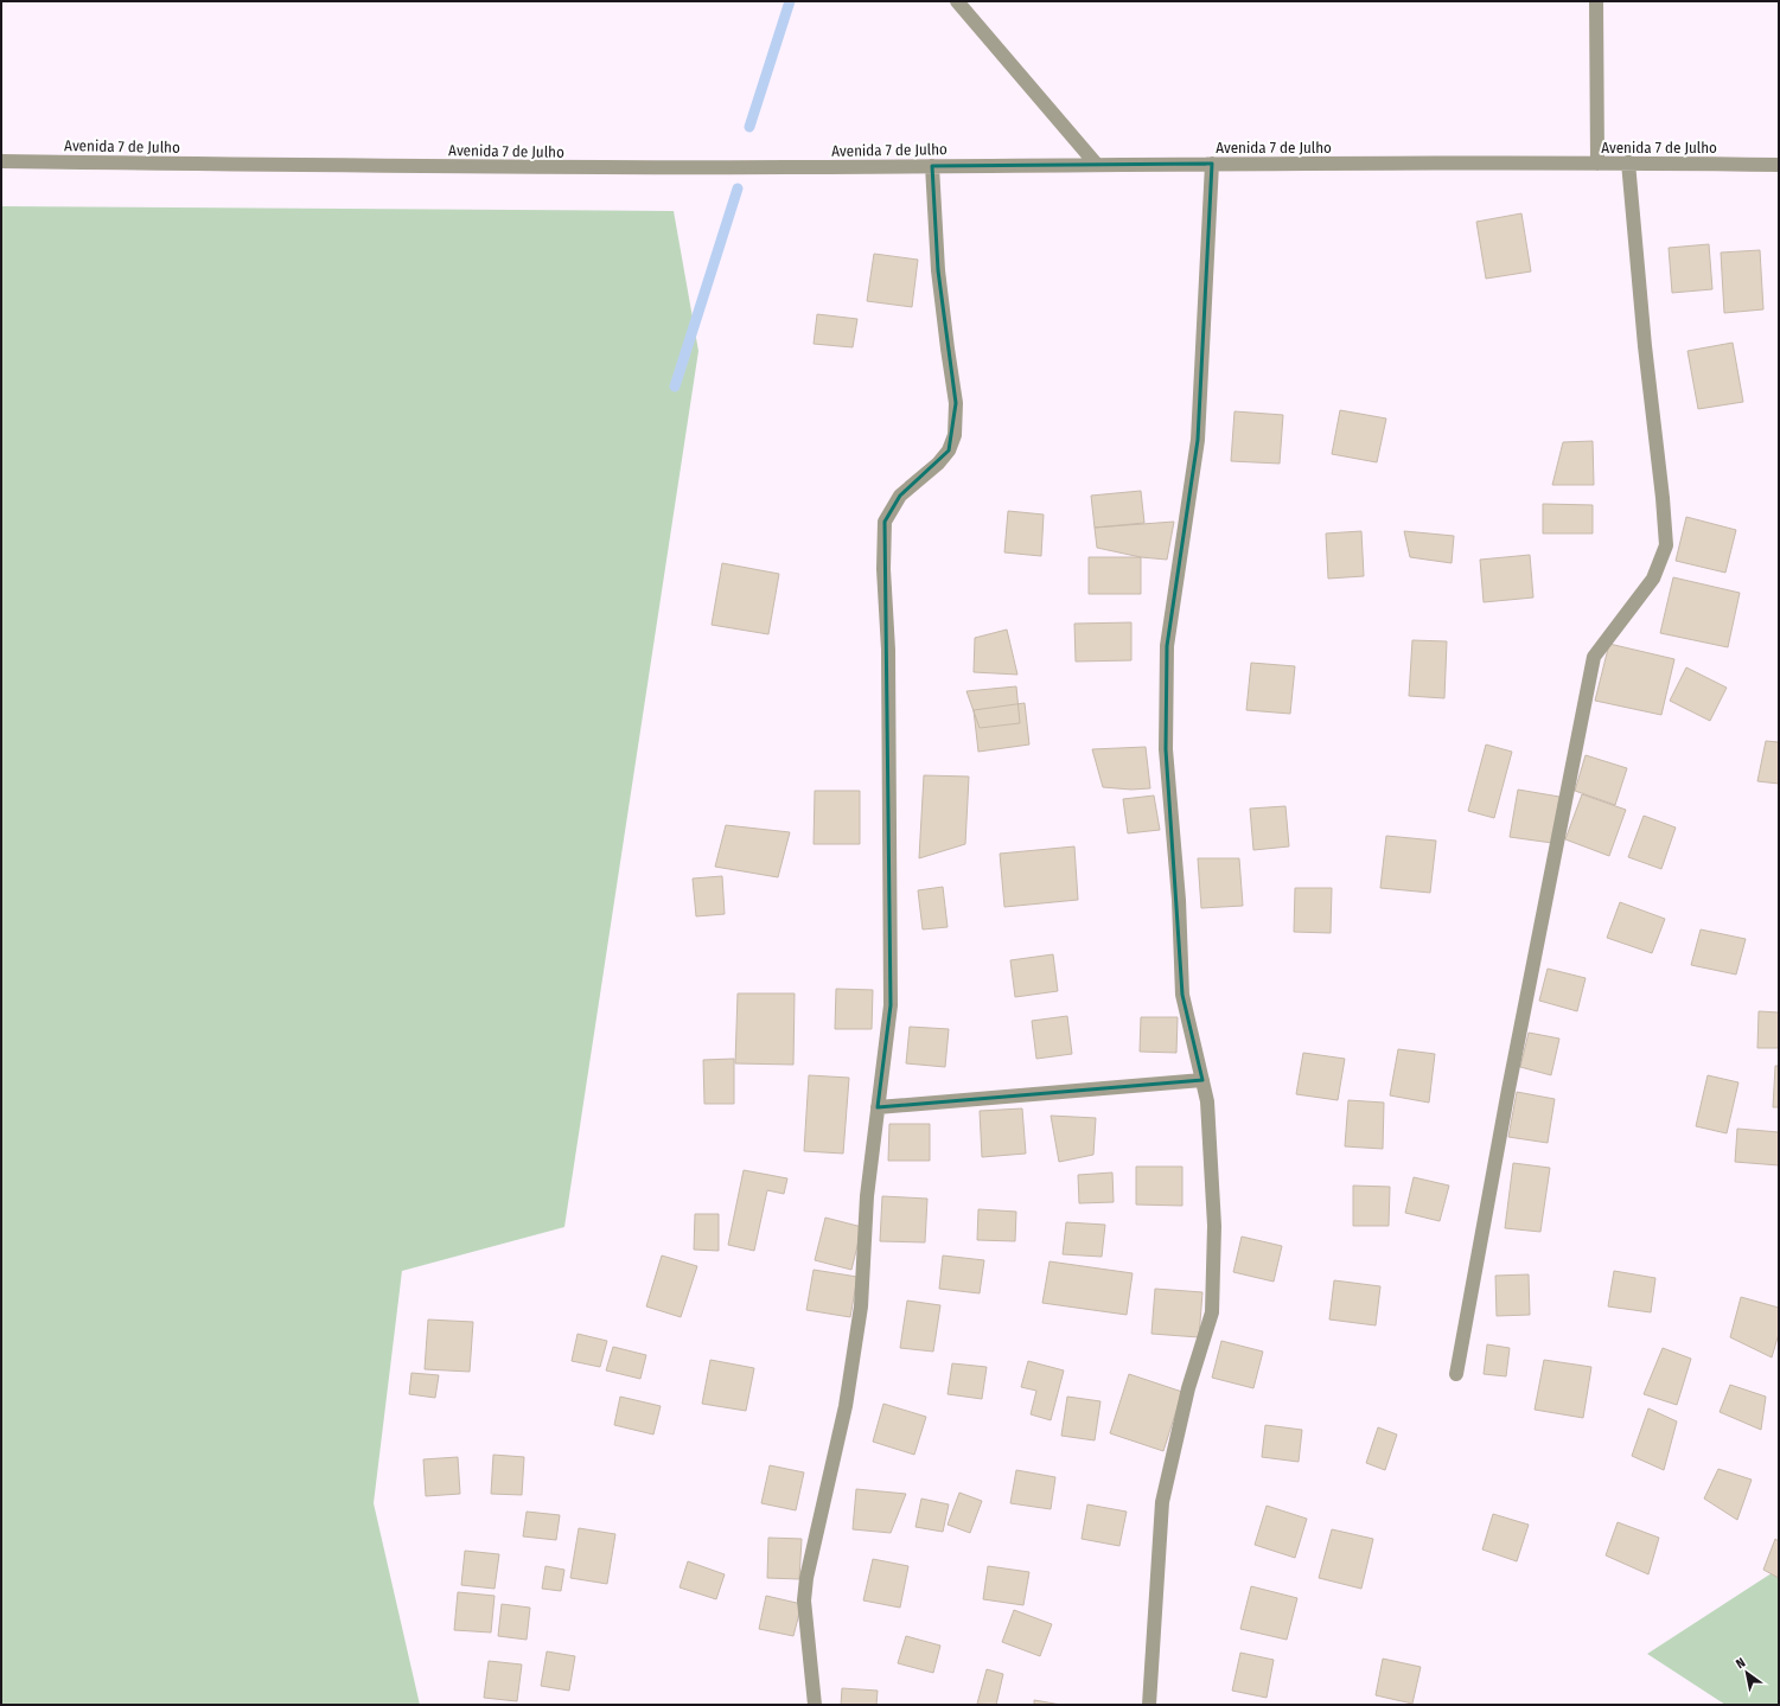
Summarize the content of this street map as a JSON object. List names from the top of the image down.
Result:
{
  "streets": {
    "street": ["Avenida 7 de Julho"]
  },
  "north": "top left"
}
